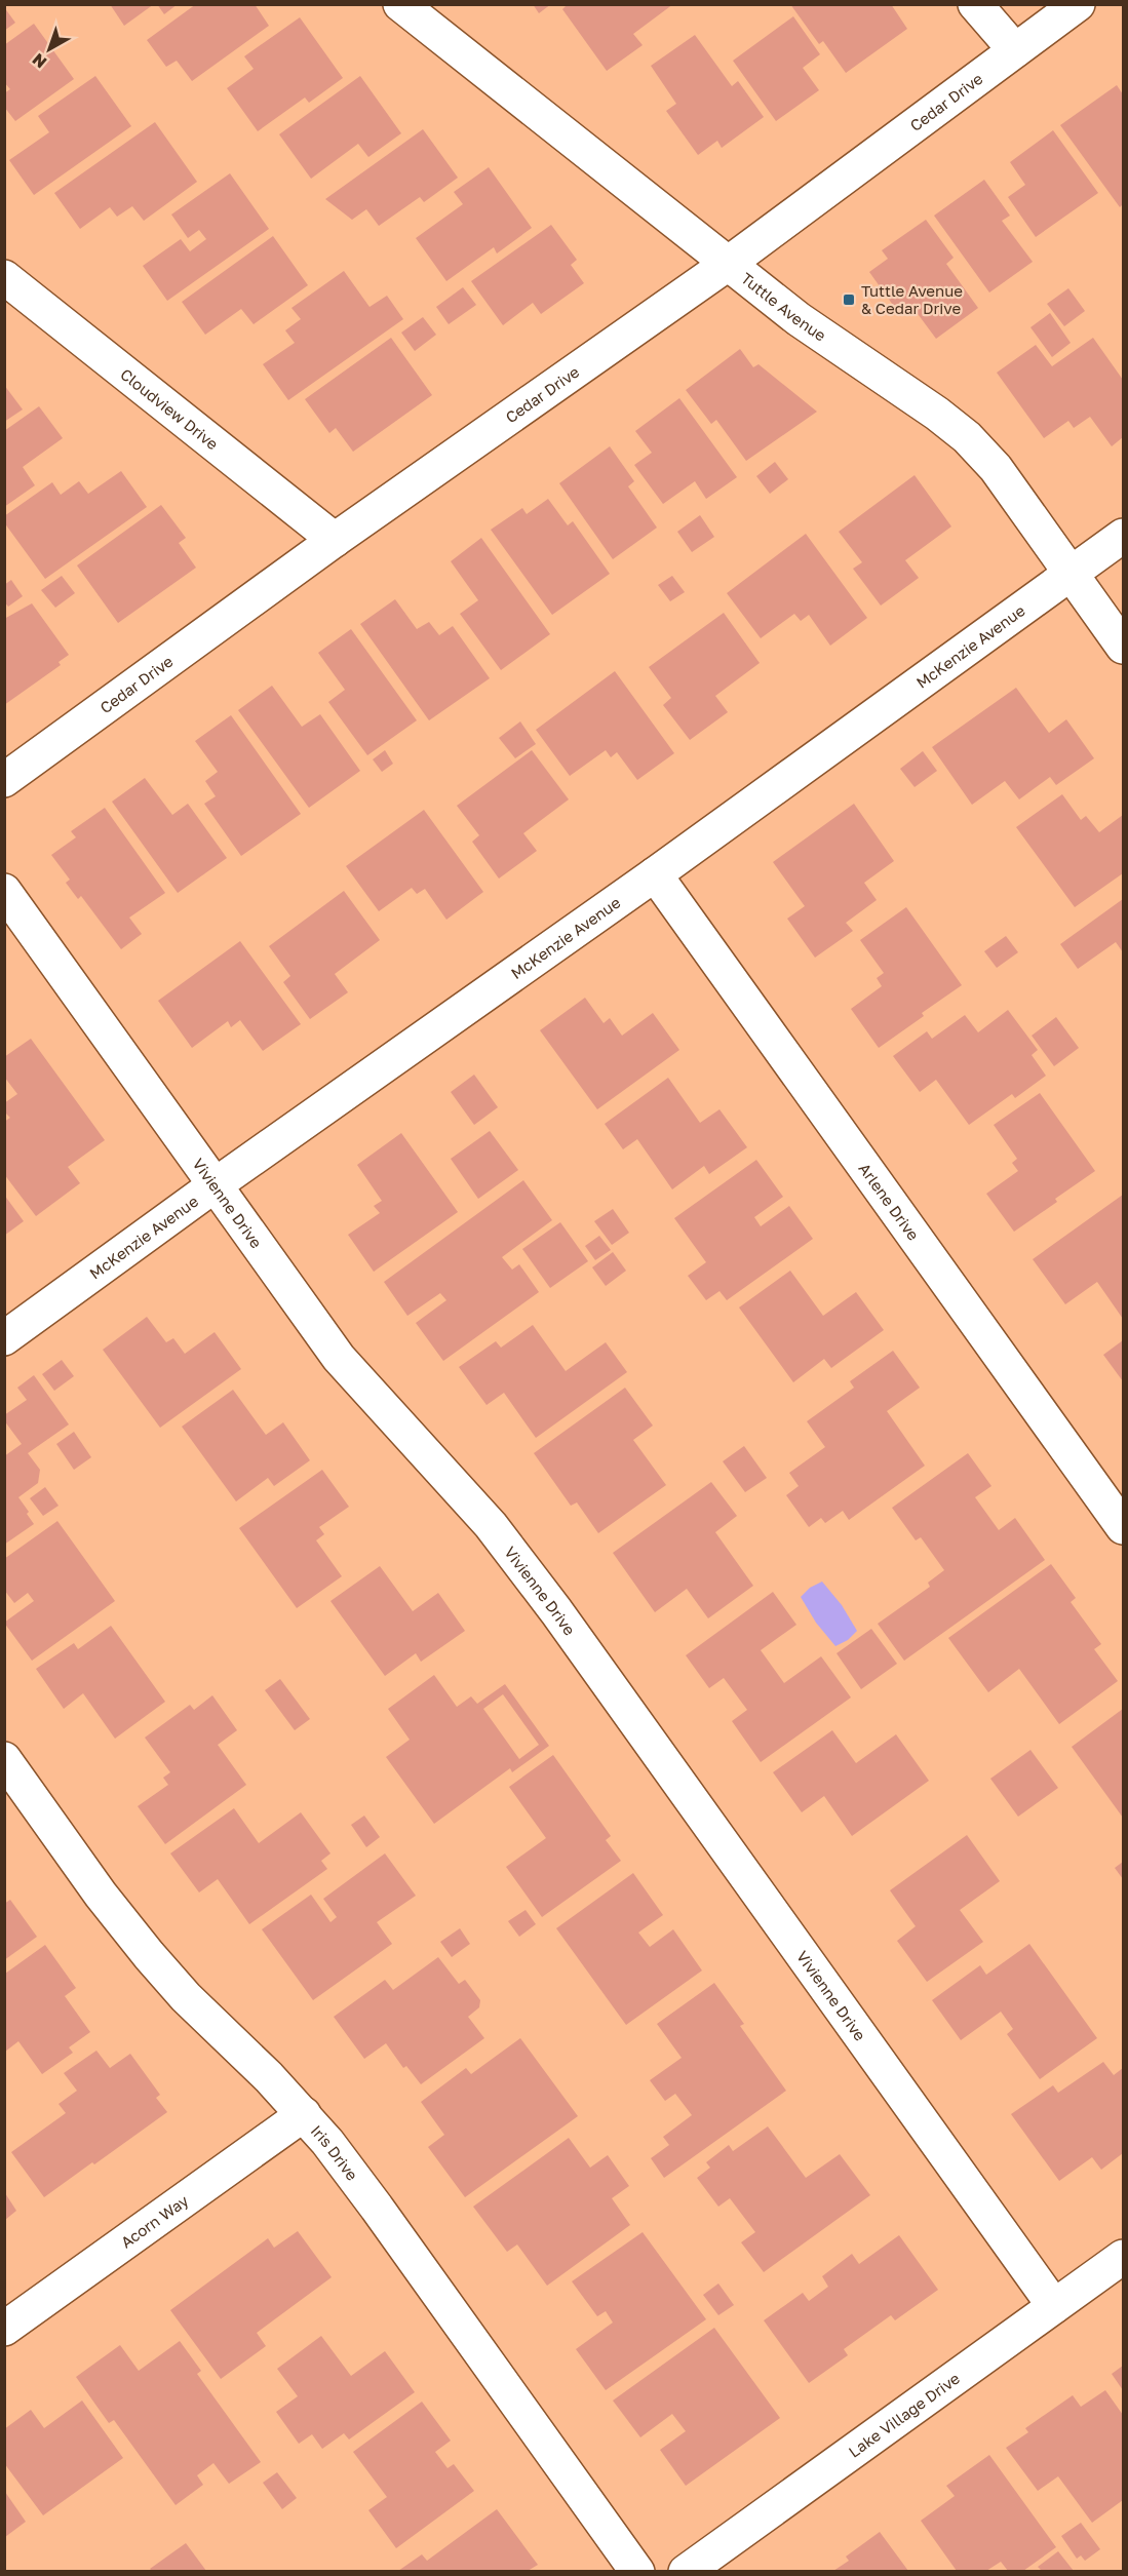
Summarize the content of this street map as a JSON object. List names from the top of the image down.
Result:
{
  "streets": {
    "street": [
      "Cedar Drive",
      "Tuttle Avenue",
      "Cloudview Drive",
      "McKenzie Avenue",
      "Arlene Drive",
      "Vivienne Drive",
      "Iris Drive",
      "Acorn Way",
      "Lake Village Drive"
    ]
  },
  "crossings": [
    ["Cedar Drive", "Tuttle Avenue"],
    ["Cedar Drive", "Cloudview Drive"],
    ["Tuttle Avenue", "McKenzie Avenue"],
    ["McKenzie Avenue", "Arlene Drive"],
    ["McKenzie Avenue", "Vivienne Drive"],
    ["Vivienne Drive", "Lake Village Drive"],
    ["Iris Drive", "Acorn Way"]
  ],
  "places": {
    "transit": ["Tuttle Avenue & Cedar Drive"]
  },
  "north": "bottom left"
}
